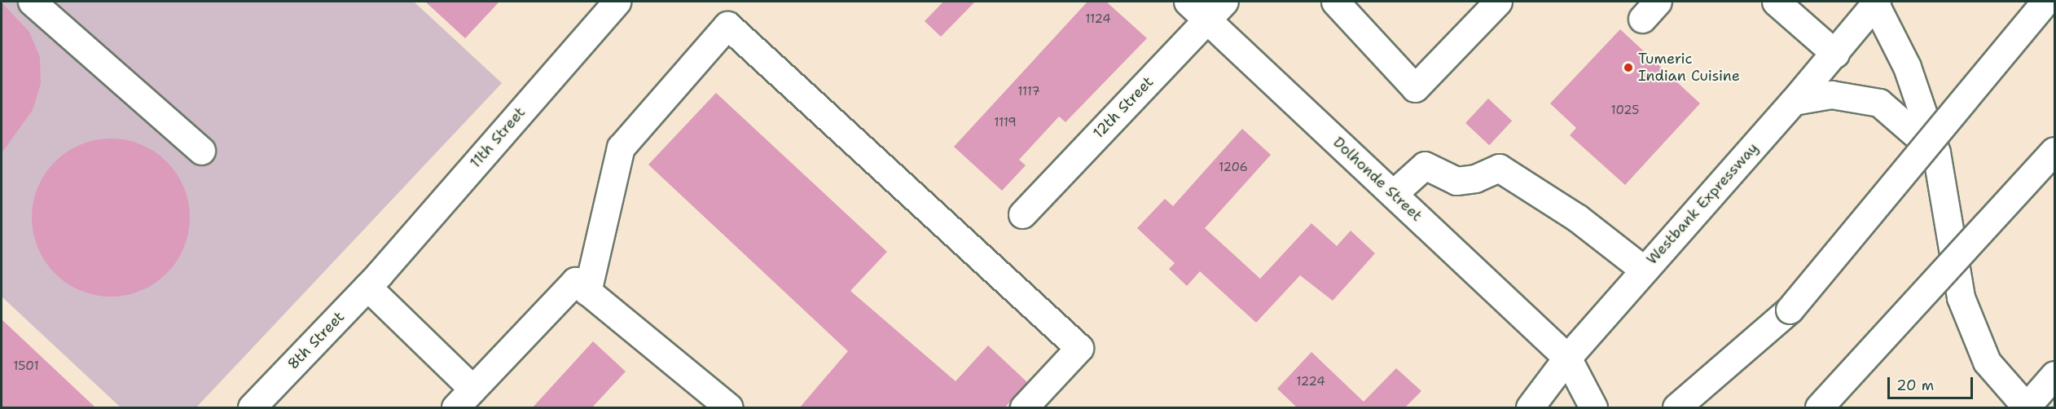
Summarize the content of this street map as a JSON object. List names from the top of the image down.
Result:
{
  "streets": {
    "main road": [
      "12th Street",
      "11th Street",
      "Dolhonde Street",
      "Westbank Expressway",
      "8th Street"
    ]
  },
  "crossings": [
    ["12th Street", "Dolhonde Street"],
    ["11th Street", "8th Street"],
    ["Dolhonde Street", "Westbank Expressway"]
  ],
  "places": ["Tumeric Indian Cuisine"],
  "house_numbers": [
    "1124",
    "1117",
    "1025",
    "1119",
    "1206",
    "1501",
    "1224"
  ],
  "scale_bar": "20 m"
}
